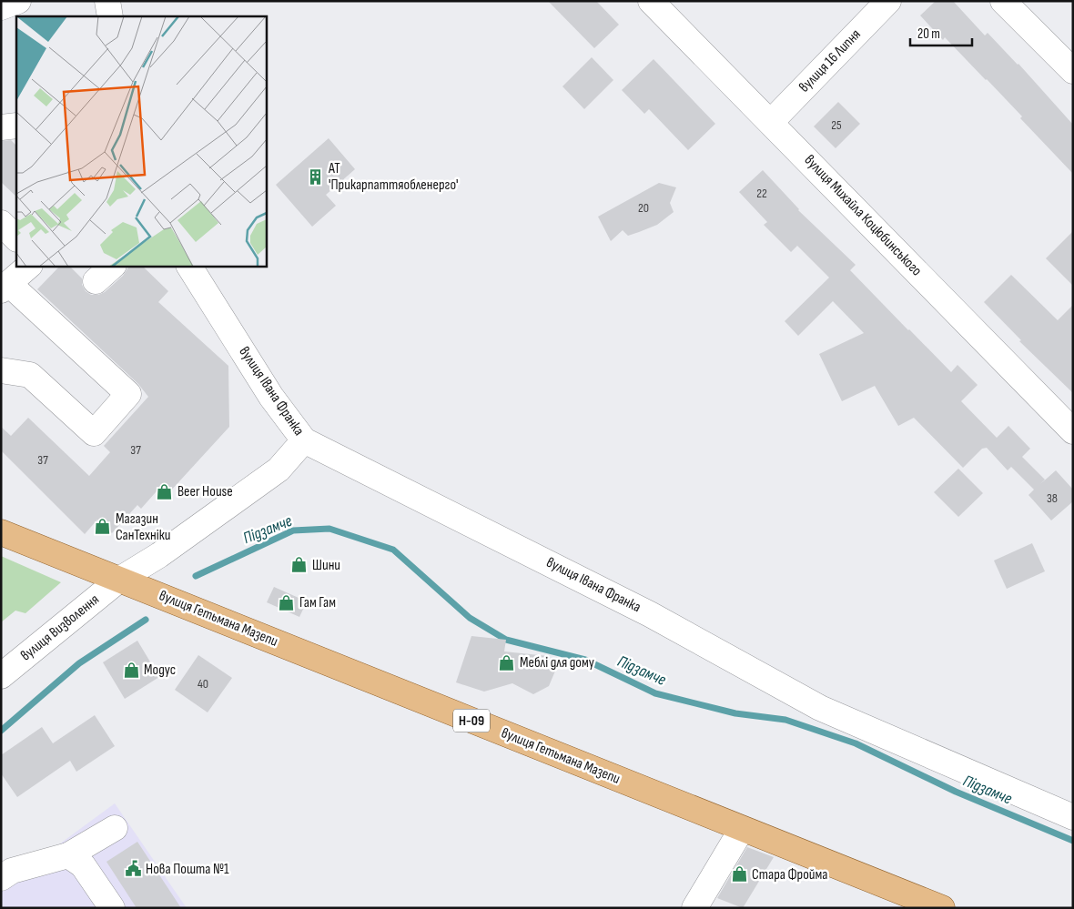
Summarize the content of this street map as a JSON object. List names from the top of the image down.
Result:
{
  "streets": {
    "main road": ["вулиця Гетьмана Мазепи", "Н-09"],
    "street": [
      "вулиця 16 Липня",
      "вулиця Михайла Коцюбинського",
      "вулиця Івана Франка",
      "вулиця Визволення"
    ]
  },
  "crossings": [
    ["вулиця 16 Липня", "вулиця Михайла Коцюбинського"],
    ["вулиця Івана Франка", "вулиця Визволення"],
    ["вулиця Гетьмана Мазепи", "вулиця Визволення"]
  ],
  "water": ["Підзамче"],
  "places": {
    "building": ["АТ 'Прикарпаттяобленерго'"],
    "shop": [
      "Beer House",
      "Магазин СанТехніки",
      "Шини",
      "Гам Гам",
      "Меблі для дому",
      "Модус",
      "Стара Фройма"
    ],
    "public building": ["Нова Пошта №1"]
  },
  "house_numbers": [
    "25",
    "22",
    "20",
    "37",
    "37",
    "38",
    "40"
  ],
  "scale_bar": "20 m"
}
